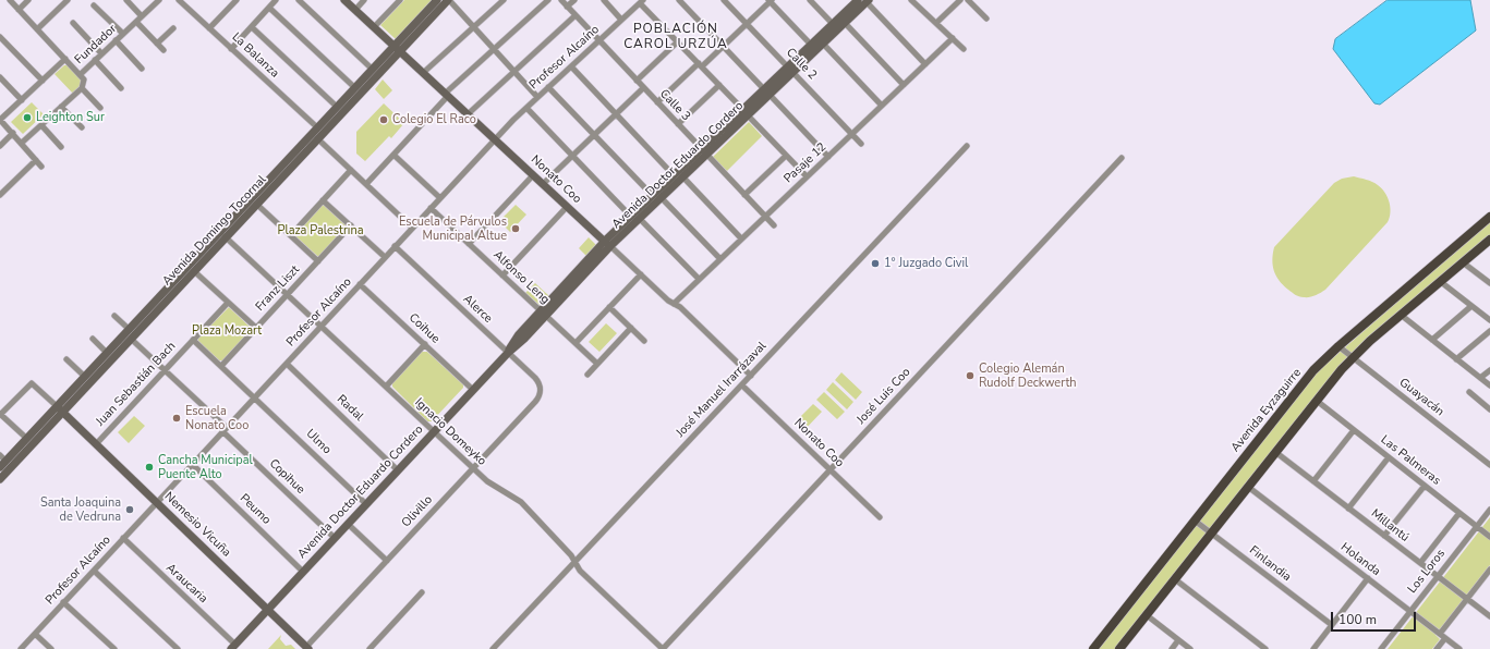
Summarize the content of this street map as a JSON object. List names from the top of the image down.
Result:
{
  "streets": {
    "main road": [
      "Avenida Doctor Eduardo Cordero",
      "Nonato Coo",
      "Avenida Domingo Tocornal",
      "Avenida Eyzaguirre",
      "Nemesio Vicuña"
    ],
    "street": [
      "Fundador",
      "La Balanza",
      "Profesor Alcaíno",
      "Calle 2",
      "Calle 3",
      "Pasaje 12",
      "Alfonso Leng",
      "Franz Liszt",
      "Alerce",
      "Coihue",
      "Juan Sebastián Bach",
      "José Manuel Irarrázaval",
      "José Luis Coo",
      "Guayacán",
      "Radal",
      "Ignacio Domeyko",
      "Ulmo",
      "Las Palmeras",
      "Copihue",
      "Peumo",
      "Olivillo",
      "Millantú",
      "Holanda",
      "Finlandia",
      "Los Loros",
      "Araucaria"
    ]
  },
  "crossings": [
    ["La Balanza", "Avenida Domingo Tocornal"],
    ["Profesor Alcaíno", "Calle 3"],
    ["Profesor Alcaíno", "Nonato Coo"],
    ["Profesor Alcaíno", "Alfonso Leng"],
    ["Profesor Alcaíno", "Alerce"],
    ["Profesor Alcaíno", "Coihue"],
    ["Profesor Alcaíno", "Radal"],
    ["Profesor Alcaíno", "Ignacio Domeyko"],
    ["Profesor Alcaíno", "Ulmo"],
    ["Profesor Alcaíno", "Copihue"],
    ["Profesor Alcaíno", "Peumo"],
    ["Profesor Alcaíno", "Nemesio Vicuña"],
    ["Profesor Alcaíno", "Araucaria"],
    ["Calle 2", "Pasaje 12"],
    ["Calle 2", "Avenida Doctor Eduardo Cordero"],
    ["Calle 3", "Pasaje 12"],
    ["Calle 3", "Avenida Doctor Eduardo Cordero"],
    ["Pasaje 12", "Nonato Coo"],
    ["Avenida Doctor Eduardo Cordero", "Nonato Coo"],
    ["Avenida Doctor Eduardo Cordero", "Alfonso Leng"],
    ["Avenida Doctor Eduardo Cordero", "Alerce"],
    ["Avenida Doctor Eduardo Cordero", "Coihue"],
    ["Avenida Doctor Eduardo Cordero", "Radal"],
    ["Avenida Doctor Eduardo Cordero", "Ignacio Domeyko"],
    ["Avenida Doctor Eduardo Cordero", "Ulmo"],
    ["Avenida Doctor Eduardo Cordero", "Copihue"],
    ["Avenida Doctor Eduardo Cordero", "Peumo"],
    ["Avenida Doctor Eduardo Cordero", "Nemesio Vicuña"],
    ["Avenida Doctor Eduardo Cordero", "Araucaria"],
    ["Nonato Coo", "Avenida Domingo Tocornal"],
    ["Nonato Coo", "José Manuel Irarrázaval"],
    ["Nonato Coo", "José Luis Coo"],
    ["Avenida Domingo Tocornal", "Ignacio Domeyko"],
    ["Avenida Domingo Tocornal", "Copihue"],
    ["Avenida Domingo Tocornal", "Nemesio Vicuña"],
    ["Franz Liszt", "Ignacio Domeyko"],
    ["Franz Liszt", "Ulmo"],
    ["Alerce", "Olivillo"],
    ["Juan Sebastián Bach", "Ulmo"],
    ["Juan Sebastián Bach", "Copihue"],
    ["Juan Sebastián Bach", "Nemesio Vicuña"],
    ["José Manuel Irarrázaval", "Ignacio Domeyko"],
    ["José Luis Coo", "Ignacio Domeyko"],
    ["Guayacán", "Avenida Eyzaguirre"],
    ["Avenida Eyzaguirre", "Finlandia"],
    ["Ignacio Domeyko", "Olivillo"],
    ["Las Palmeras", "Los Loros"],
    ["Olivillo", "Nemesio Vicuña"],
    ["Millantú", "Los Loros"],
    ["Holanda", "Los Loros"]
  ],
  "districts": ["POBLACIÓN CAROL URZÚA"],
  "parks": ["Plaza Palestrina", "Plaza Mozart"],
  "places": [
    "Leighton Sur",
    "Colegio El Raco",
    "Escuela de Párvulos Municipal Altue",
    "1° Juzgado Civil",
    "Colegio Alemán Rudolf Deckwerth",
    "Escuela Nonato Coo",
    "Cancha Municipal Puente Alto",
    "Santa Joaquina de Vedruna"
  ],
  "scale_bar": "100 m"
}
